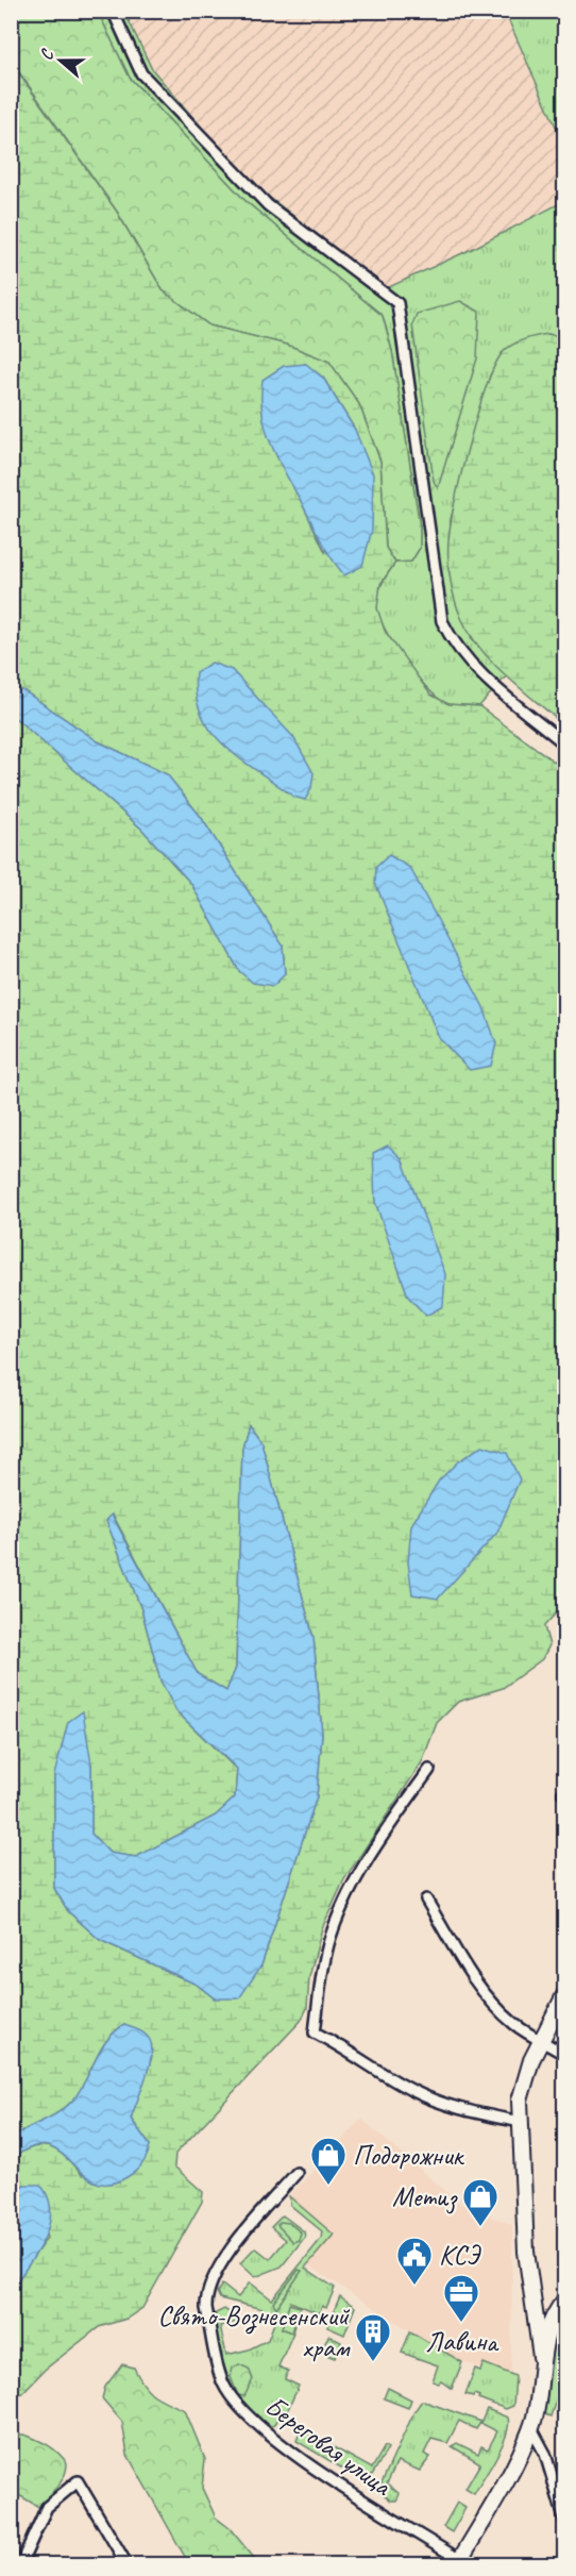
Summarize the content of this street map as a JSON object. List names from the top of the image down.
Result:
{
  "streets": {
    "street": ["Береговая улица"]
  },
  "places": {
    "shop": ["Подорожник", "Метиз"],
    "public building": ["КСЭ"],
    "office": ["Лавина"],
    "building": ["Свято-Вознесенский храм"]
  },
  "north": "left"
}
